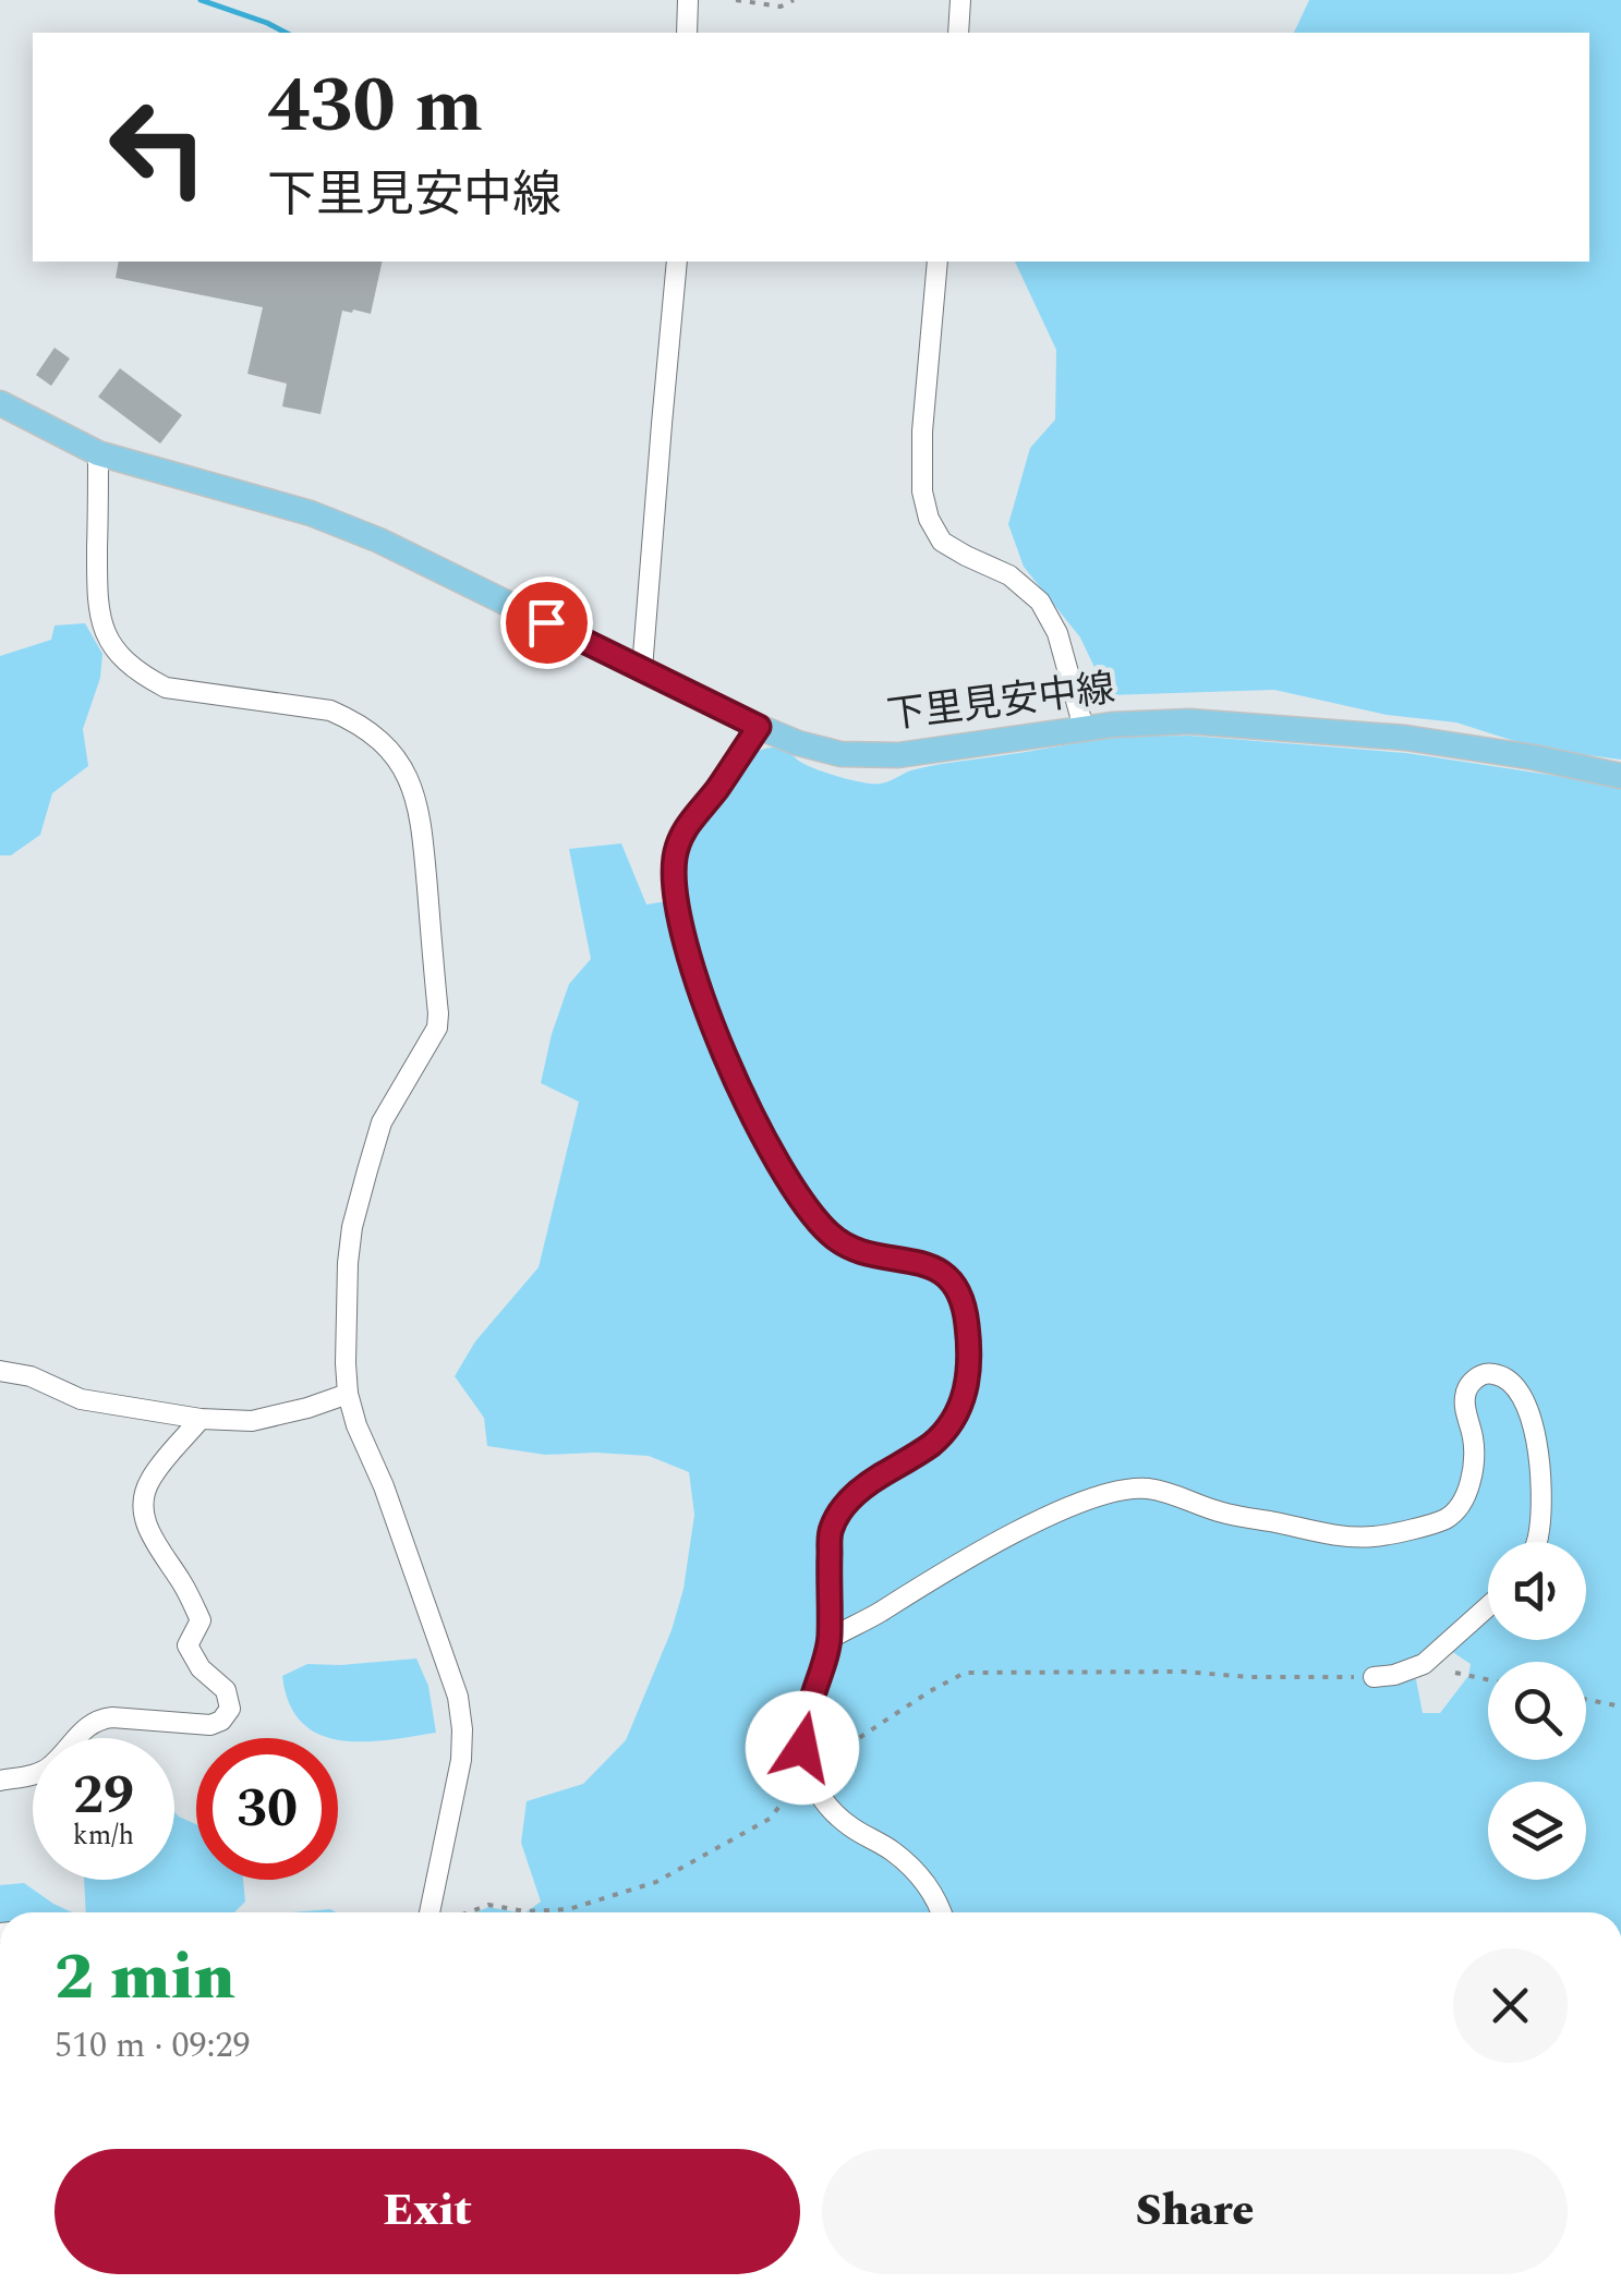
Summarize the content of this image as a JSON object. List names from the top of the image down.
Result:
{
  "streets": {
    "main road": ["下里見安中線"]
  },
  "page": {
    "turn": ["430 m", "下里見安中線"],
    "speed": "29 km/h",
    "limit": "30",
    "heading": ["2 min", "510 m · 09:29"],
    "buttons": ["Exit", "Share"]
  }
}
